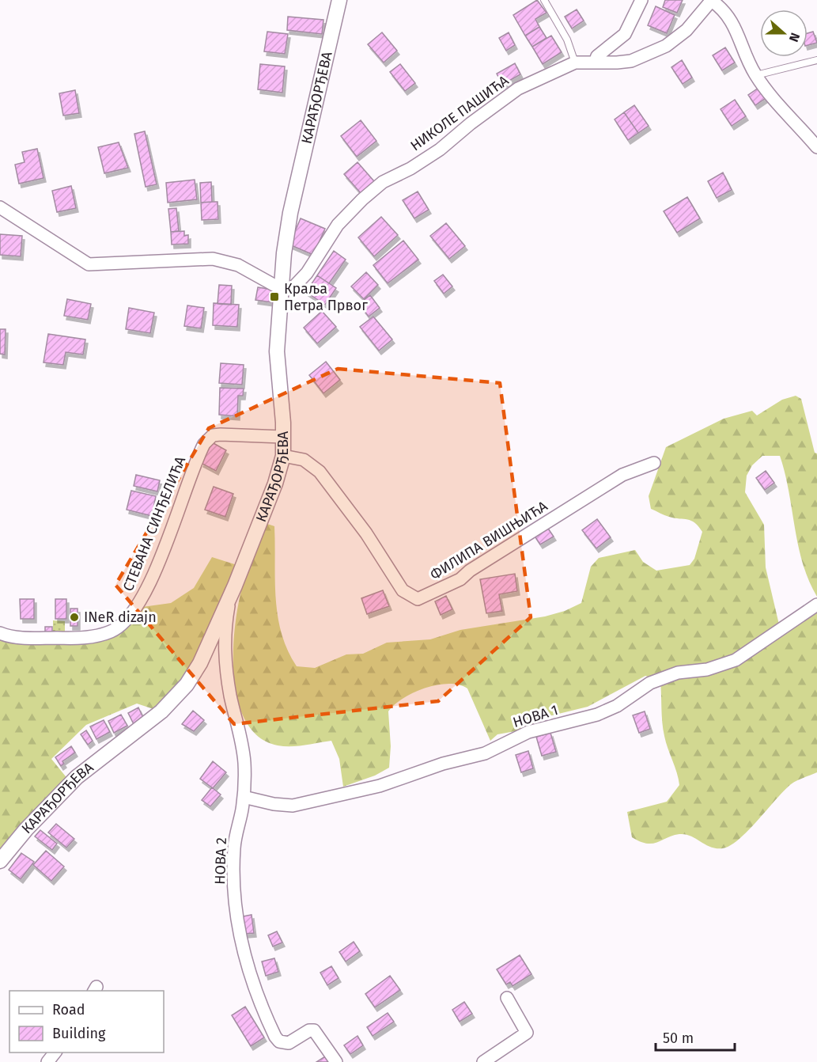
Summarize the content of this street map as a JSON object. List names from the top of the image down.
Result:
{
  "streets": {
    "street": [
      "КАРАЂОРЂЕВА",
      "НИКОЛЕ ПАШИЋА",
      "СТЕВАНА СИНЂЕЛИЋА",
      "ФИЛИПА ВИШЊИЋА",
      "НОВА 1",
      "НОВА 2"
    ]
  },
  "crossings": [
    ["КАРАЂОРЂЕВА", "НИКОЛЕ ПАШИЋА"],
    ["КАРАЂОРЂЕВА", "СТЕВАНА СИНЂЕЛИЋА"],
    ["КАРАЂОРЂЕВА", "ФИЛИПА ВИШЊИЋА"],
    ["КАРАЂОРЂЕВА", "НОВА 2"],
    ["НОВА 1", "НОВА 2"]
  ],
  "places": {
    "transit": ["Краља Петра Првог"],
    "other": ["INeR dizajn"]
  },
  "legend": ["Road", "Building"],
  "scale_bar": "50 m",
  "north": "right"
}
